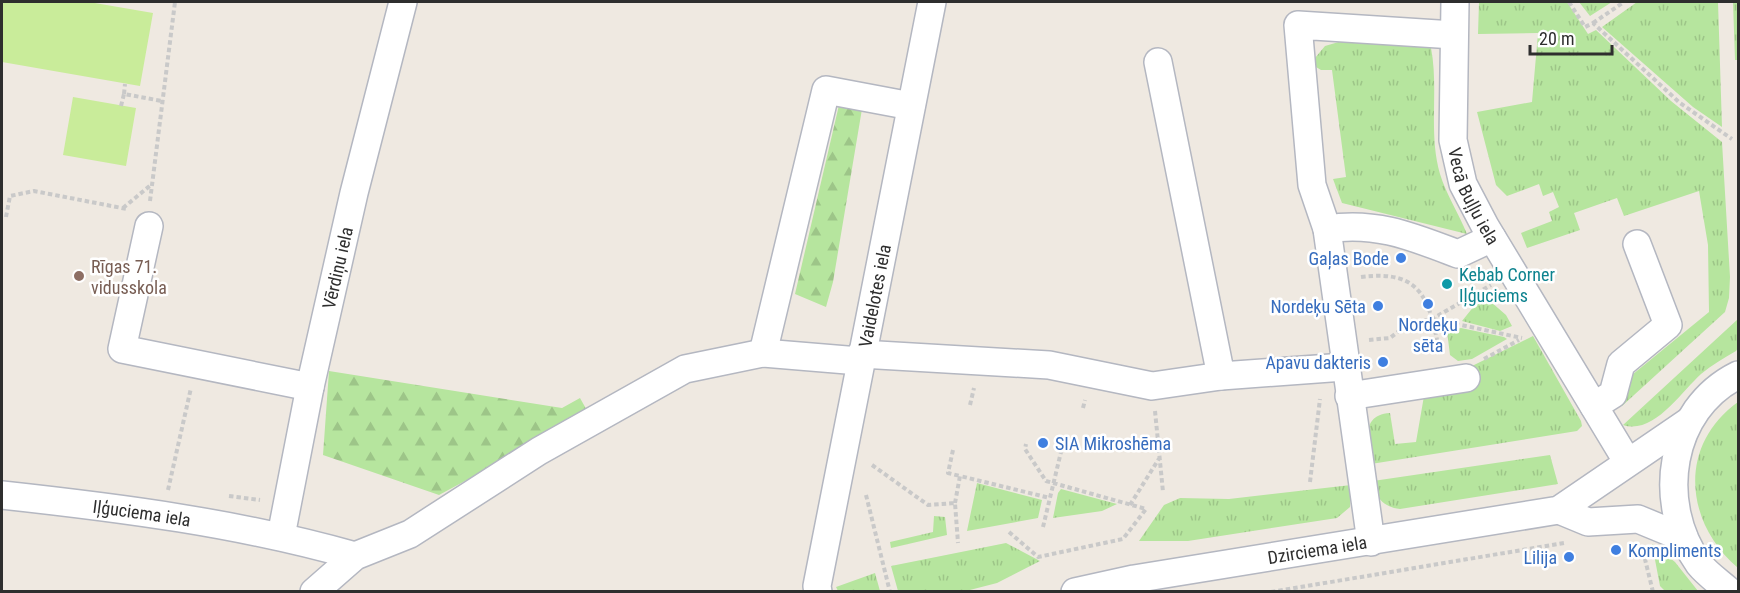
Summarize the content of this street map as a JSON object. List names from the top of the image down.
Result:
{
  "streets": {
    "street": [
      "Vecā Buļļu iela",
      "Vērdiņu iela",
      "Vaidelotes iela",
      "Iļģuciema iela",
      "Dzirciema iela"
    ]
  },
  "crossings": [
    ["Vecā Buļļu iela", "Dzirciema iela"],
    ["Vērdiņu iela", "Iļģuciema iela"]
  ],
  "places": [
    "Gaļas Bode",
    "Rīgas 71. vidusskola",
    "Kebab Corner Iļģuciems",
    "Nordeķu sēta",
    "Nordeķu Sēta",
    "Apavu dakteris",
    "SIA Mikroshēma",
    "Kompliments",
    "Lilija"
  ],
  "scale_bar": "20 m"
}
